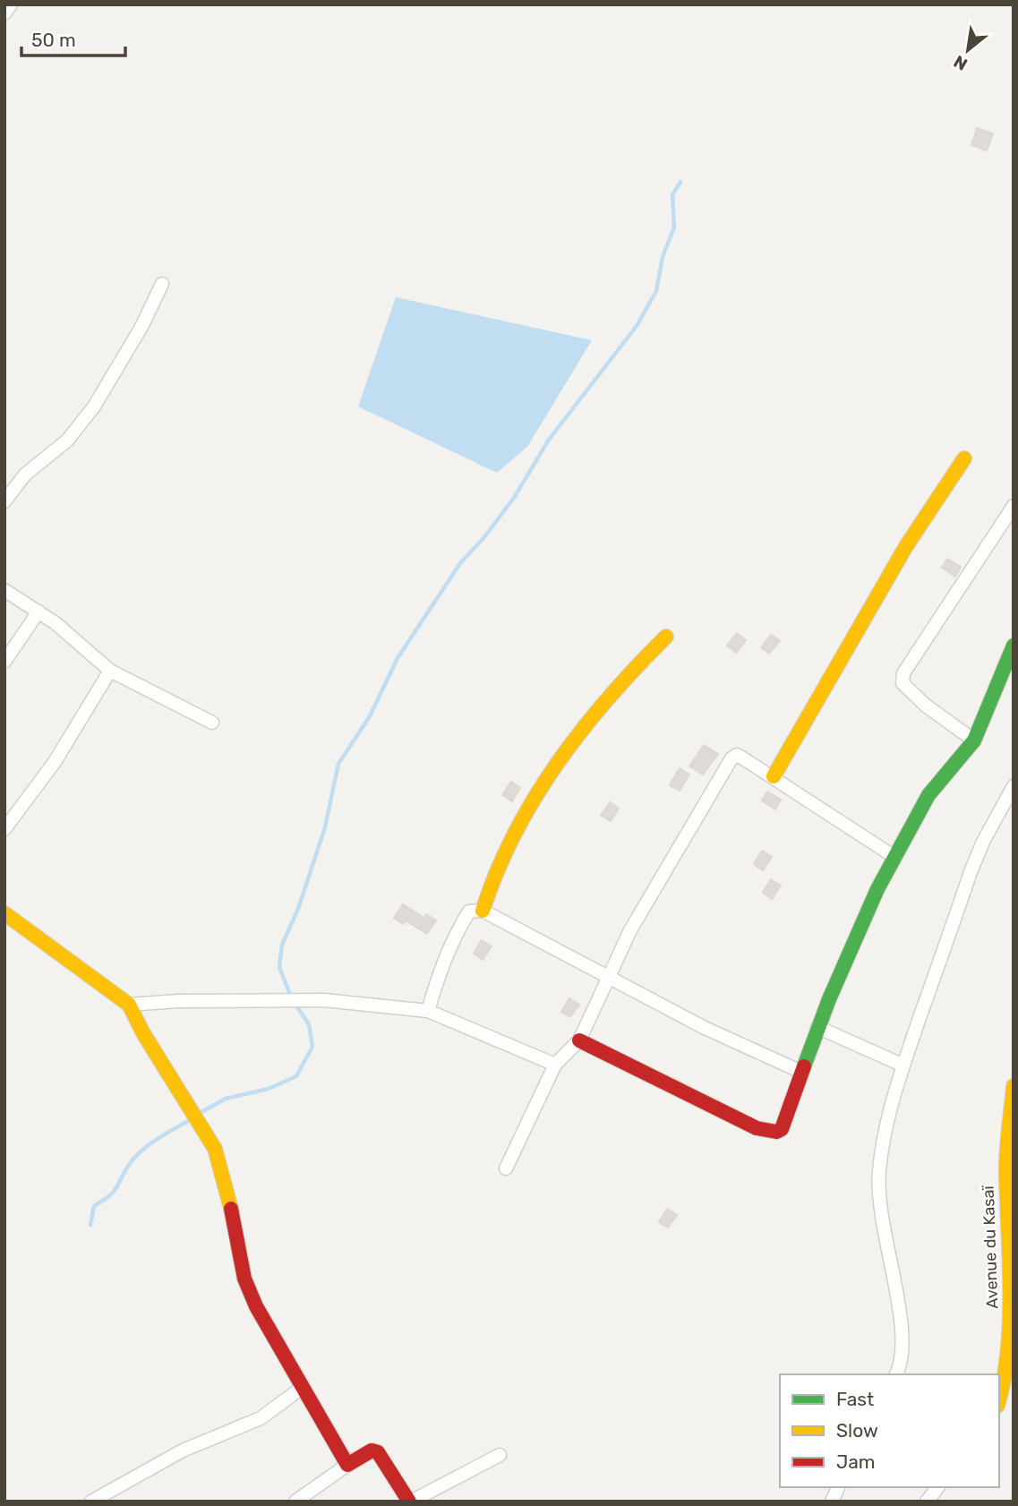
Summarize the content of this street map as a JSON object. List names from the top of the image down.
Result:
{
  "streets": {
    "street": ["Avenue du Kasaï"]
  },
  "legend": ["Fast", "Slow", "Jam"],
  "scale_bar": "50 m",
  "north": "bottom left"
}
